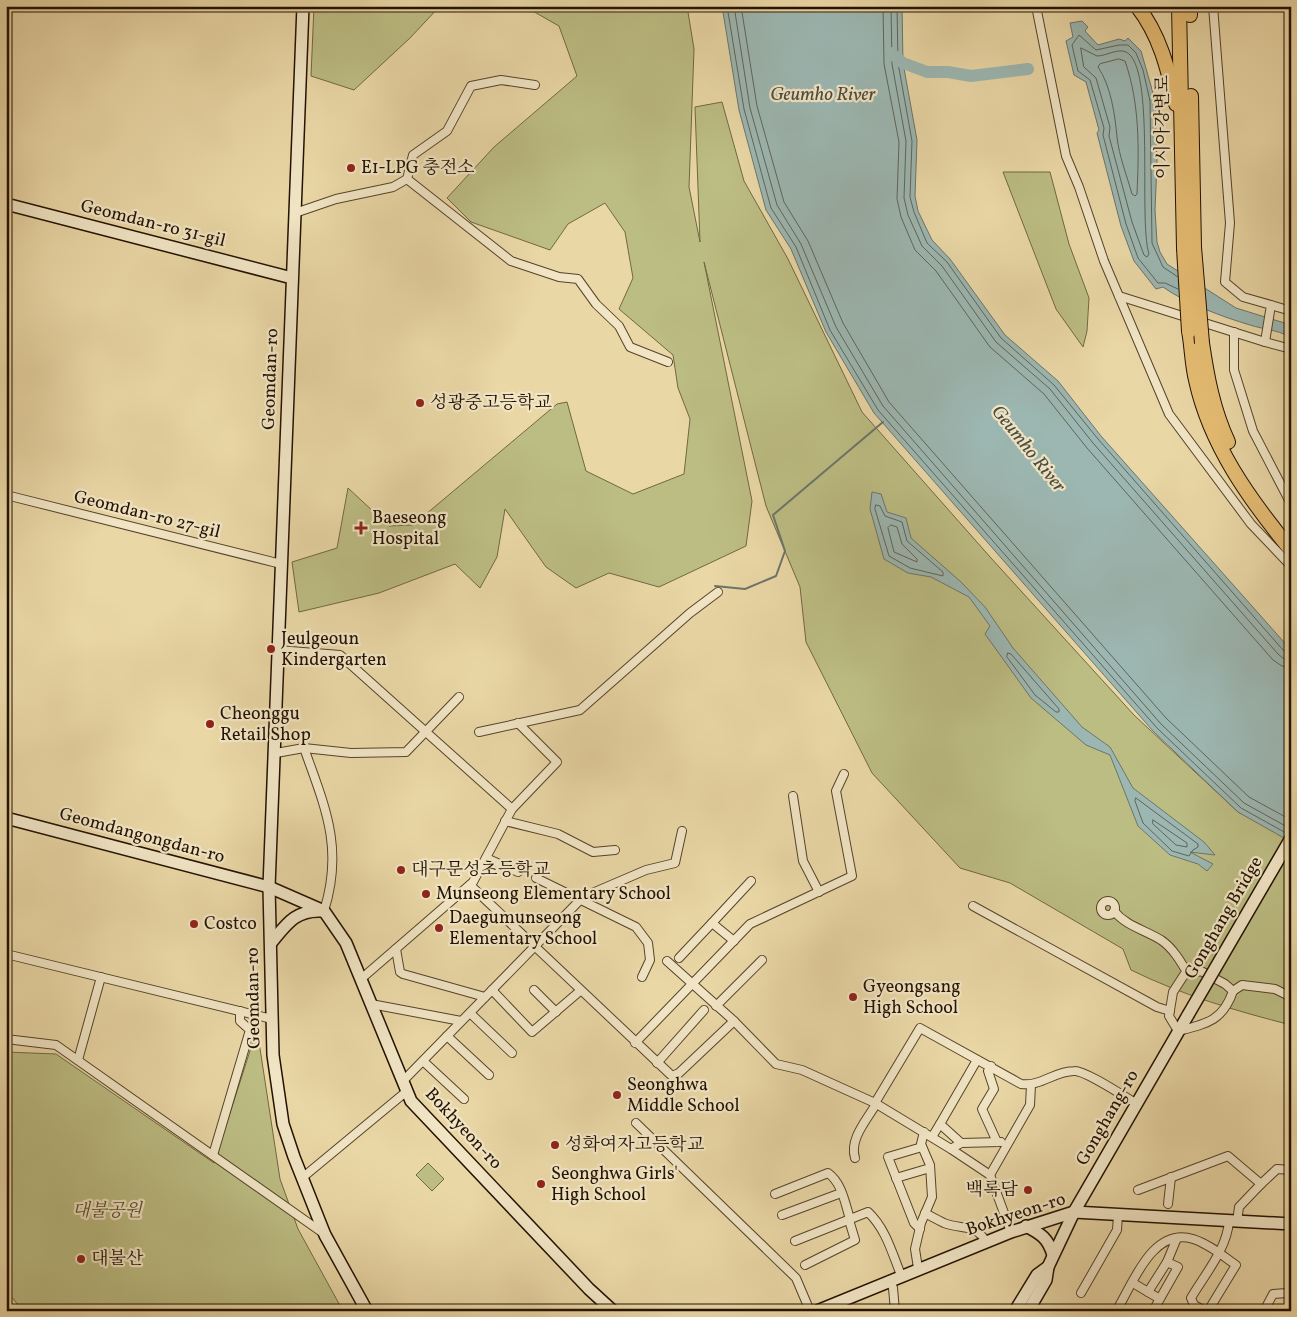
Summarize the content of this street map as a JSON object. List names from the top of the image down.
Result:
{
  "streets": {
    "highway": ["이시아강변로"],
    "main road": [
      "Geomdan-ro 31-gil",
      "Geomdan-ro",
      "Geomdangongdan-ro",
      "Gonghang Bridge",
      "Gonghang-ro",
      "Bokhyeon-ro"
    ],
    "street": ["Geomdan-ro 27-gil"]
  },
  "crossings": [
    ["Geomdan-ro 31-gil", "Geomdan-ro"],
    ["Geomdan-ro", "Geomdan-ro 27-gil"],
    ["Geomdan-ro", "Geomdangongdan-ro"],
    ["Gonghang Bridge", "Gonghang-ro"],
    ["Gonghang-ro", "Bokhyeon-ro"]
  ],
  "water": ["Geumho River"],
  "parks": ["대불공원"],
  "places": {
    "other": [
      "E1-LPG 충전소",
      "성광중고등학교",
      "Jeulgeoun Kindergarten",
      "Cheonggu Retail Shop",
      "대구문성초등학교",
      "Munseong Elementary School",
      "Costco",
      "Daegumunseong Elementary School",
      "Gyeongsang High School",
      "Seonghwa Middle School",
      "성화여자고등학교",
      "Seonghwa Girls' High School",
      "백록담",
      "대불산"
    ],
    "health": ["Baeseong Hospital"]
  }
}
